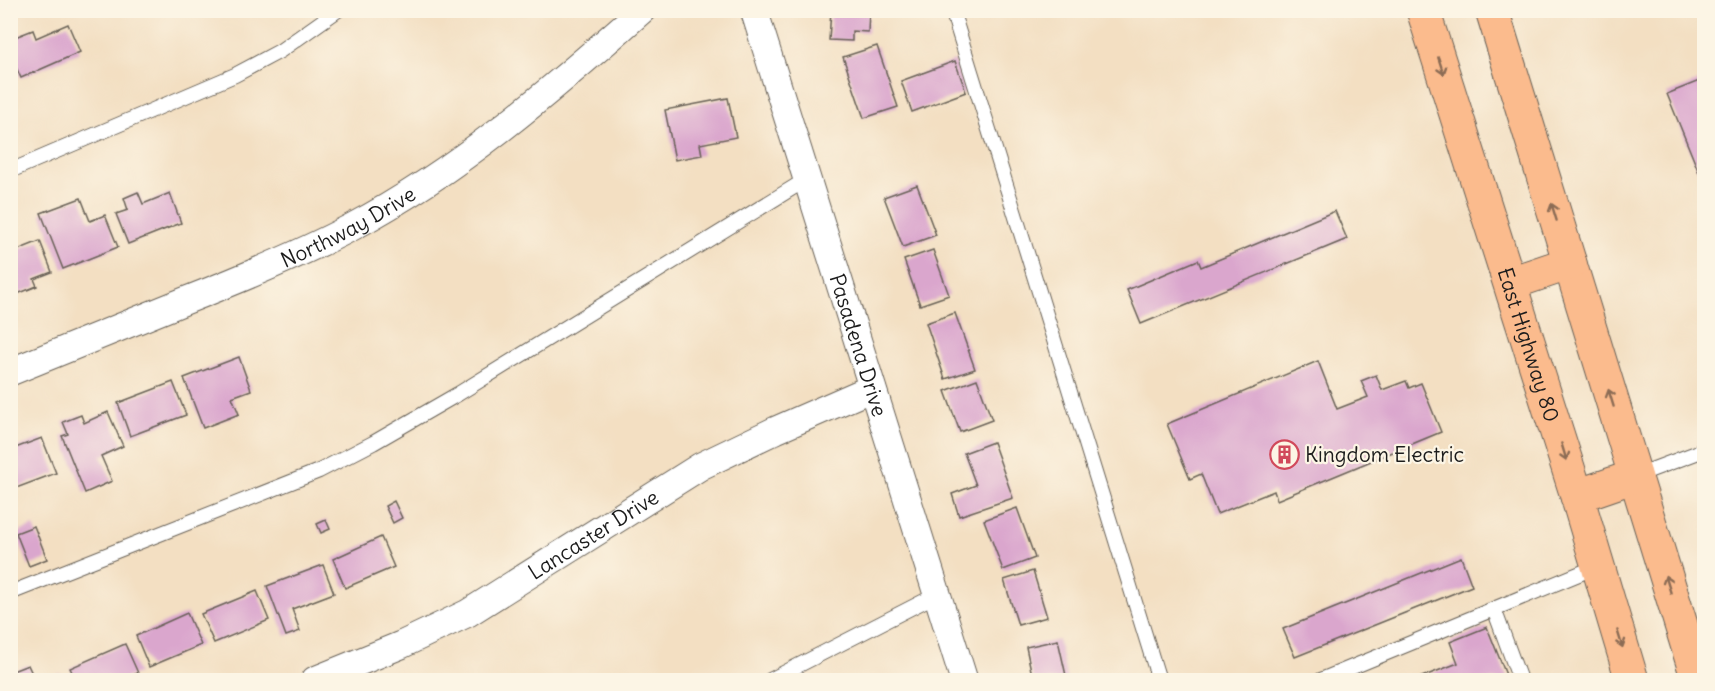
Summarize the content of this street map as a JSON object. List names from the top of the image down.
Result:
{
  "streets": {
    "main road": ["East Highway 80"],
    "street": ["Northway Drive", "Pasadena Drive", "Lancaster Drive"]
  },
  "crossings": [
    ["Pasadena Drive", "Lancaster Drive"]
  ],
  "places": {
    "building": ["Kingdom Electric"]
  }
}
